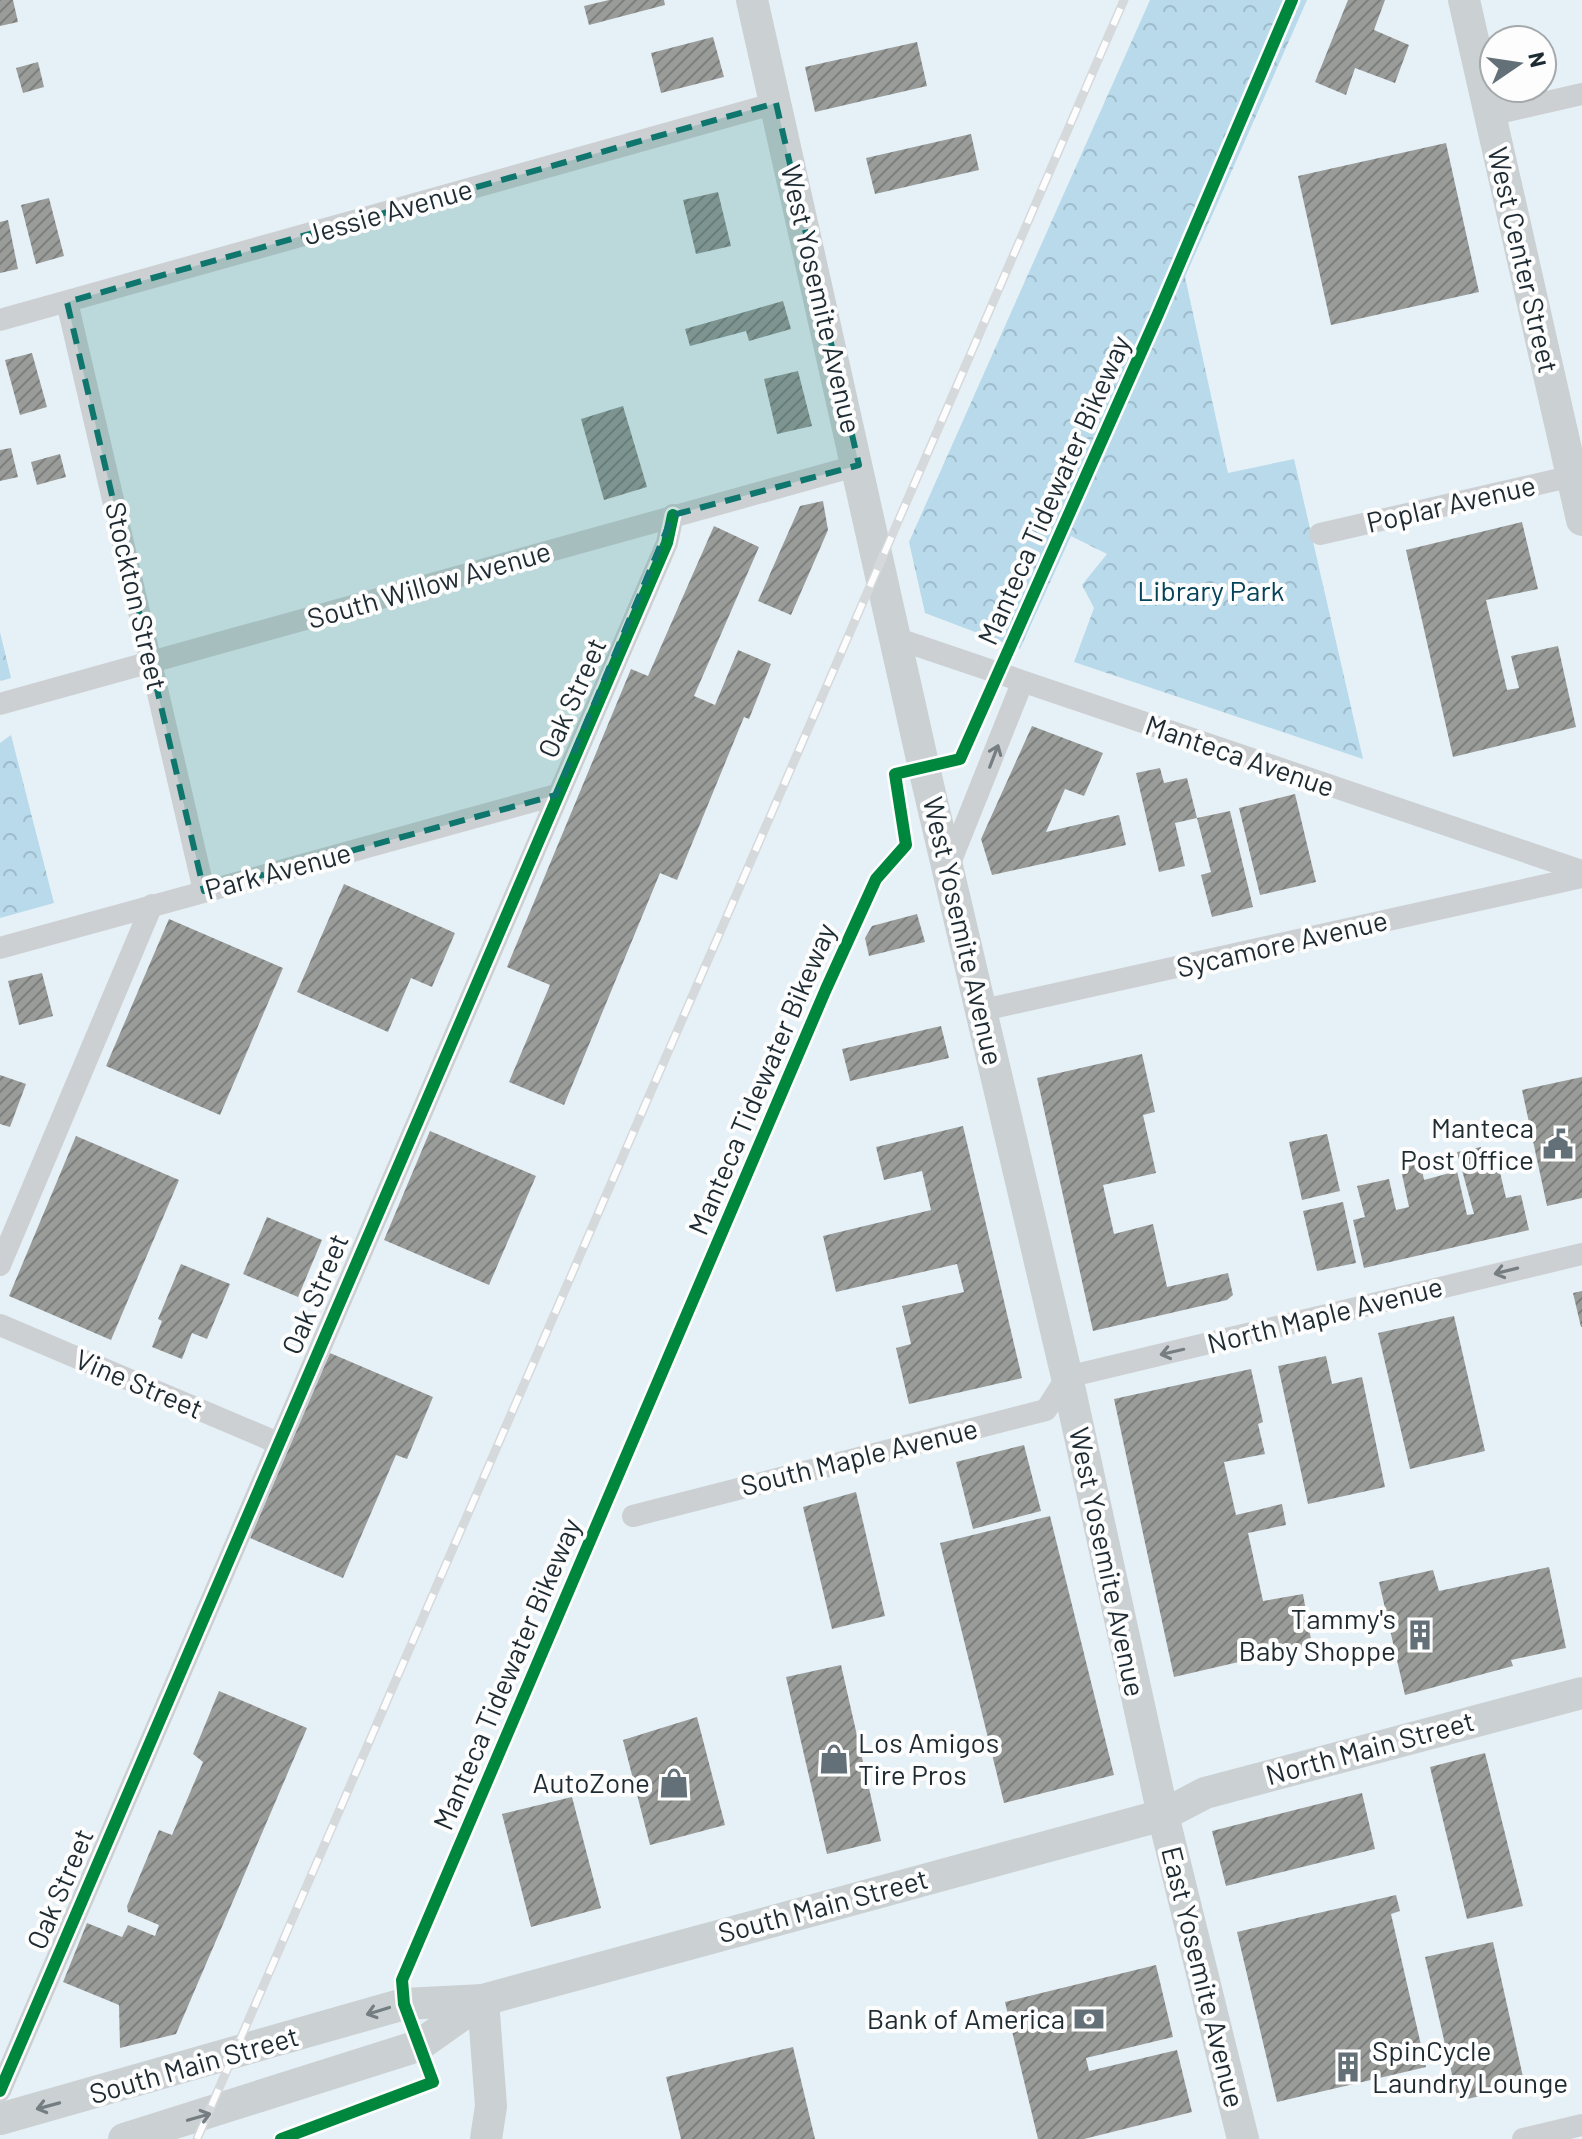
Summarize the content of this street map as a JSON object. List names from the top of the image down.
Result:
{
  "streets": {
    "main road": [
      "West Center Street",
      "West Yosemite Avenue",
      "North Main Street",
      "South Main Street",
      "East Yosemite Avenue"
    ],
    "street": [
      "Jessie Avenue",
      "Poplar Avenue",
      "South Willow Avenue",
      "Stockton Street",
      "Oak Street",
      "Manteca Avenue",
      "Park Avenue",
      "Sycamore Avenue",
      "North Maple Avenue",
      "Vine Street",
      "South Maple Avenue"
    ],
    "cycle path": ["Manteca Tidewater Bikeway"]
  },
  "crossings": [
    ["Jessie Avenue", "West Yosemite Avenue"],
    ["Jessie Avenue", "Stockton Street"],
    ["West Center Street", "Poplar Avenue"],
    ["West Yosemite Avenue", "South Willow Avenue"],
    ["West Yosemite Avenue", "Manteca Avenue"],
    ["West Yosemite Avenue", "Sycamore Avenue"],
    ["West Yosemite Avenue", "North Maple Avenue"],
    ["West Yosemite Avenue", "South Maple Avenue"],
    ["West Yosemite Avenue", "North Main Street"],
    ["West Yosemite Avenue", "South Main Street"],
    ["West Yosemite Avenue", "East Yosemite Avenue"],
    ["South Willow Avenue", "Stockton Street"],
    ["South Willow Avenue", "Oak Street"],
    ["Stockton Street", "Park Avenue"],
    ["Oak Street", "Park Avenue"],
    ["Oak Street", "Vine Street"],
    ["North Maple Avenue", "South Maple Avenue"],
    ["North Main Street", "South Main Street"],
    ["North Main Street", "East Yosemite Avenue"],
    ["South Main Street", "East Yosemite Avenue"]
  ],
  "one_way": ["North Maple Avenue"],
  "parks": ["Library Park"],
  "places": {
    "public building": ["Manteca Post Office"],
    "building": ["Tammy's Baby Shoppe", "SpinCycle Laundry Lounge"],
    "shop": ["Los Amigos Tire Pros", "AutoZone"],
    "bank": ["Bank of America"]
  },
  "north": "right"
}
